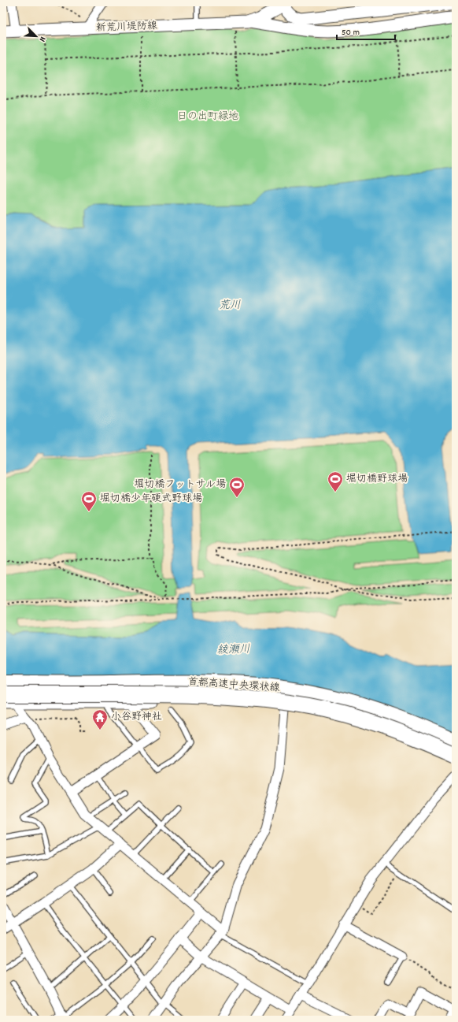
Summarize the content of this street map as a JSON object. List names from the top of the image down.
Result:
{
  "streets": {
    "highway": ["首都高速中央環状線"],
    "main road": ["新荒川堤防線"]
  },
  "water": ["荒川", "綾瀬川"],
  "parks": ["日の出町緑地"],
  "places": {
    "sports": ["堀切橋野球場", "堀切橋フットサル場", "堀切橋少年硬式野球場"],
    "temple": ["小谷野神社"]
  },
  "scale_bar": "50 m",
  "north": "bottom right"
}
